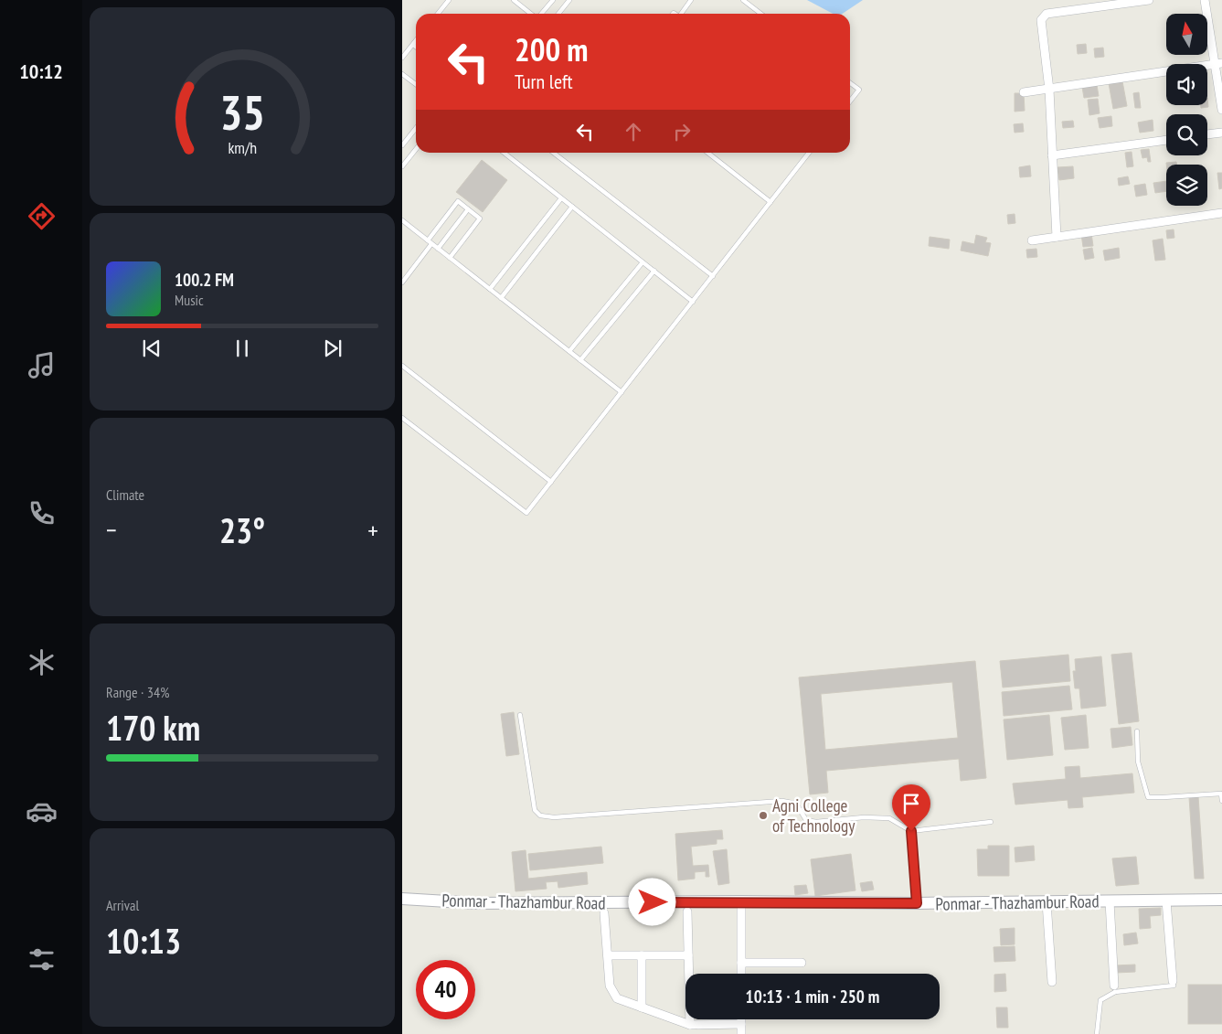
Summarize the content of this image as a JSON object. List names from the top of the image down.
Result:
{
  "streets": {
    "street": ["Ponmar - Thazhambur Road"]
  },
  "places": ["Agni College of Technology"],
  "north": "top",
  "page": {
    "tabs": "10:12",
    "turn": ["200 m", "Turn left"],
    "song": ["100.2 FM", "Music"],
    "tile": [
      "Climate",
      ["Range · 34%", "170 km"],
      ["Arrival", "10:13"]
    ],
    "heat": ["−", "23°", "+"],
    "limit": "40",
    "trip": "10:13 · 1 min · 250 m",
    "gauge": ["35", "km/h"]
  }
}
